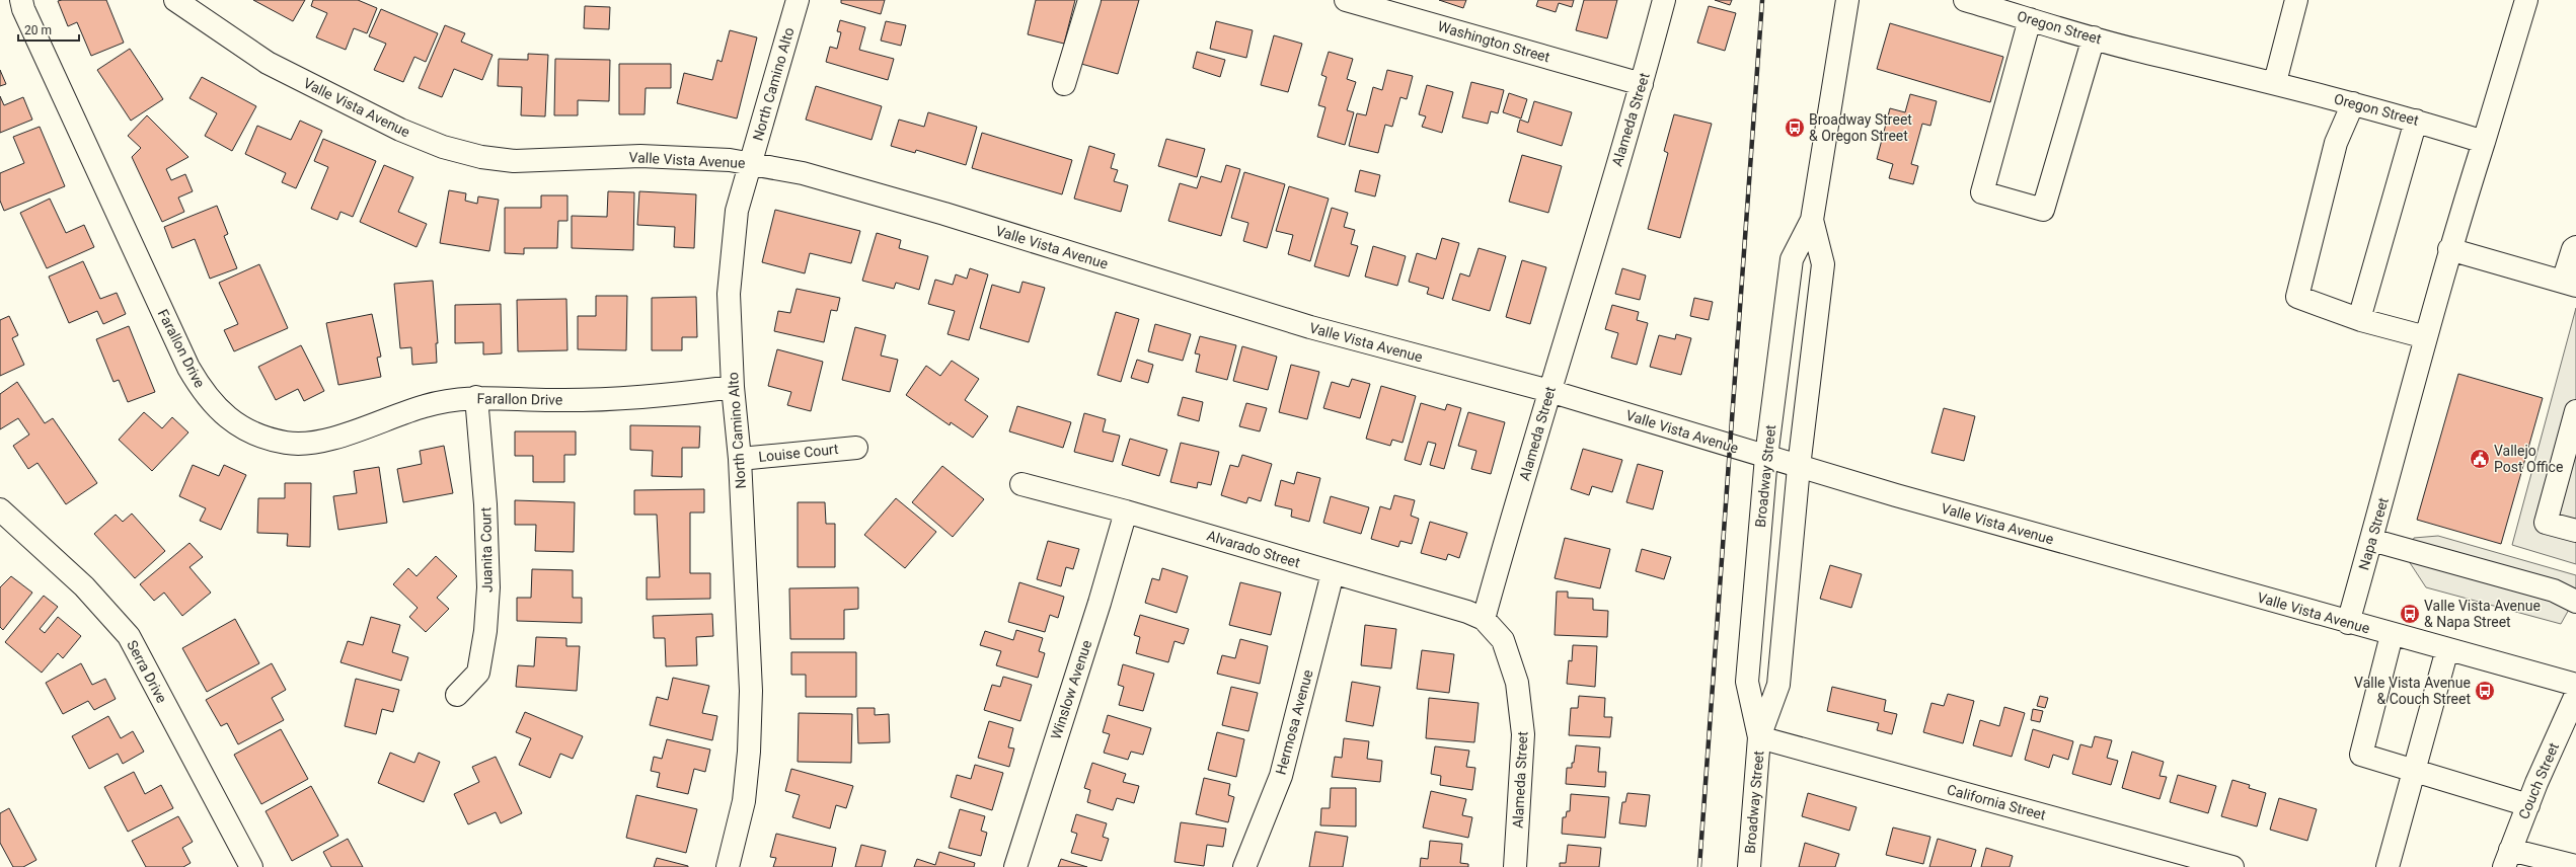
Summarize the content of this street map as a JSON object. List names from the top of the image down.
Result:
{
  "streets": {
    "street": [
      "Oregon Street",
      "Washington Street",
      "North Camino Alto",
      "Valle Vista Avenue",
      "Alameda Street",
      "Farallon Drive",
      "Louise Court",
      "Broadway Street",
      "Napa Street",
      "Alvarado Street",
      "Juanita Court",
      "Serra Drive",
      "Winslow Avenue",
      "Hermosa Avenue",
      "Couch Street",
      "California Street"
    ]
  },
  "crossings": [
    ["Washington Street", "Alameda Street"],
    ["North Camino Alto", "Valle Vista Avenue"],
    ["North Camino Alto", "Farallon Drive"],
    ["North Camino Alto", "Louise Court"],
    ["Valle Vista Avenue", "Alameda Street"],
    ["Valle Vista Avenue", "Broadway Street"],
    ["Valle Vista Avenue", "Napa Street"],
    ["Alameda Street", "Alvarado Street"],
    ["Farallon Drive", "Juanita Court"],
    ["Broadway Street", "California Street"],
    ["Alvarado Street", "Winslow Avenue"],
    ["Alvarado Street", "Hermosa Avenue"]
  ],
  "places": {
    "bus stop": ["Broadway Street & Oregon Street", "Valle Vista Avenue & Napa Street", "Valle Vista Avenue & Couch Street"],
    "public building": ["Vallejo Post Office"]
  },
  "scale_bar": "20 m"
}
